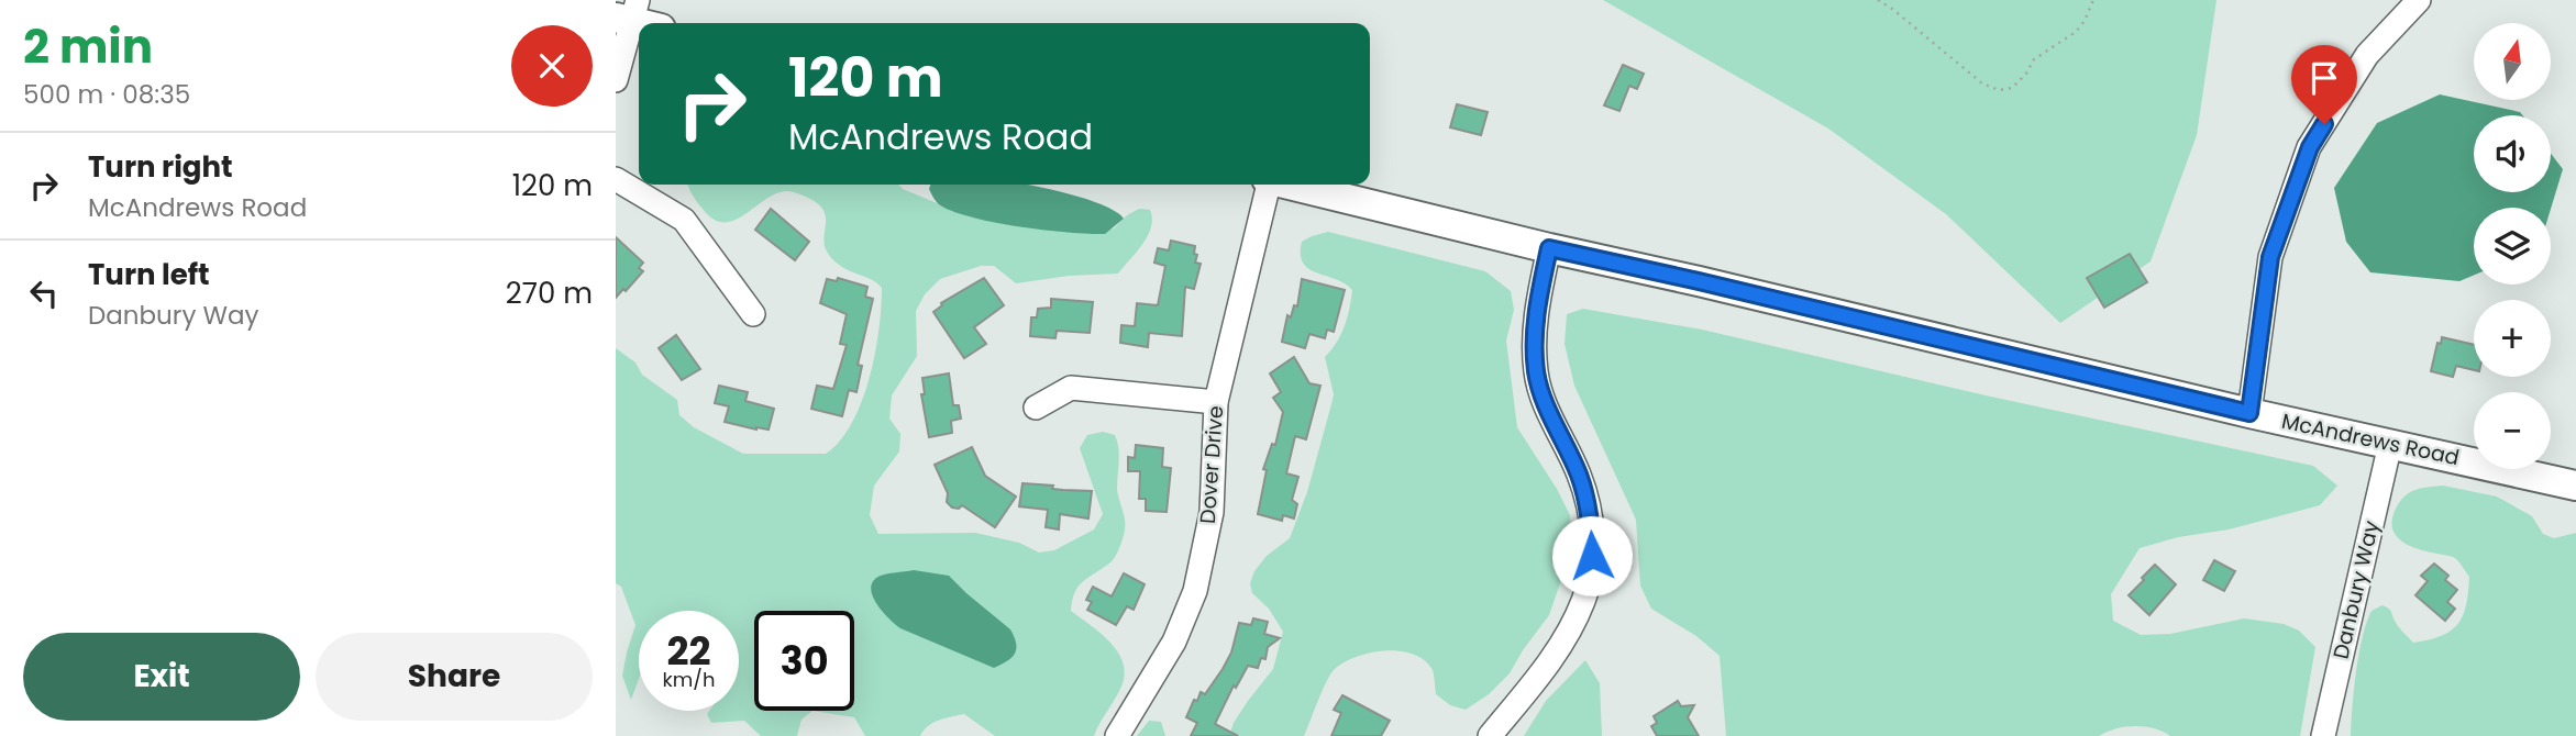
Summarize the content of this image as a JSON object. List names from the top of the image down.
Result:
{
  "streets": {
    "main road": ["McAndrews Road"],
    "street": ["Dover Drive", "Danbury Way"]
  },
  "crossings": [
    ["McAndrews Road", "Danbury Way"]
  ],
  "north": "top",
  "page": {
    "heading": ["2 min", "500 m · 08:35"],
    "map_buttons": ["+", "−"],
    "turn": ["120 m", "McAndrews Road"],
    "list": [
      {
        "name": "Turn right",
        "note": "McAndrews Road",
        "value": "120 m"
      },
      {
        "name": "Turn left",
        "note": "Danbury Way",
        "value": "270 m"
      }
    ],
    "speed": "22 km/h",
    "limit": "30",
    "buttons": ["Exit", "Share"]
  }
}
